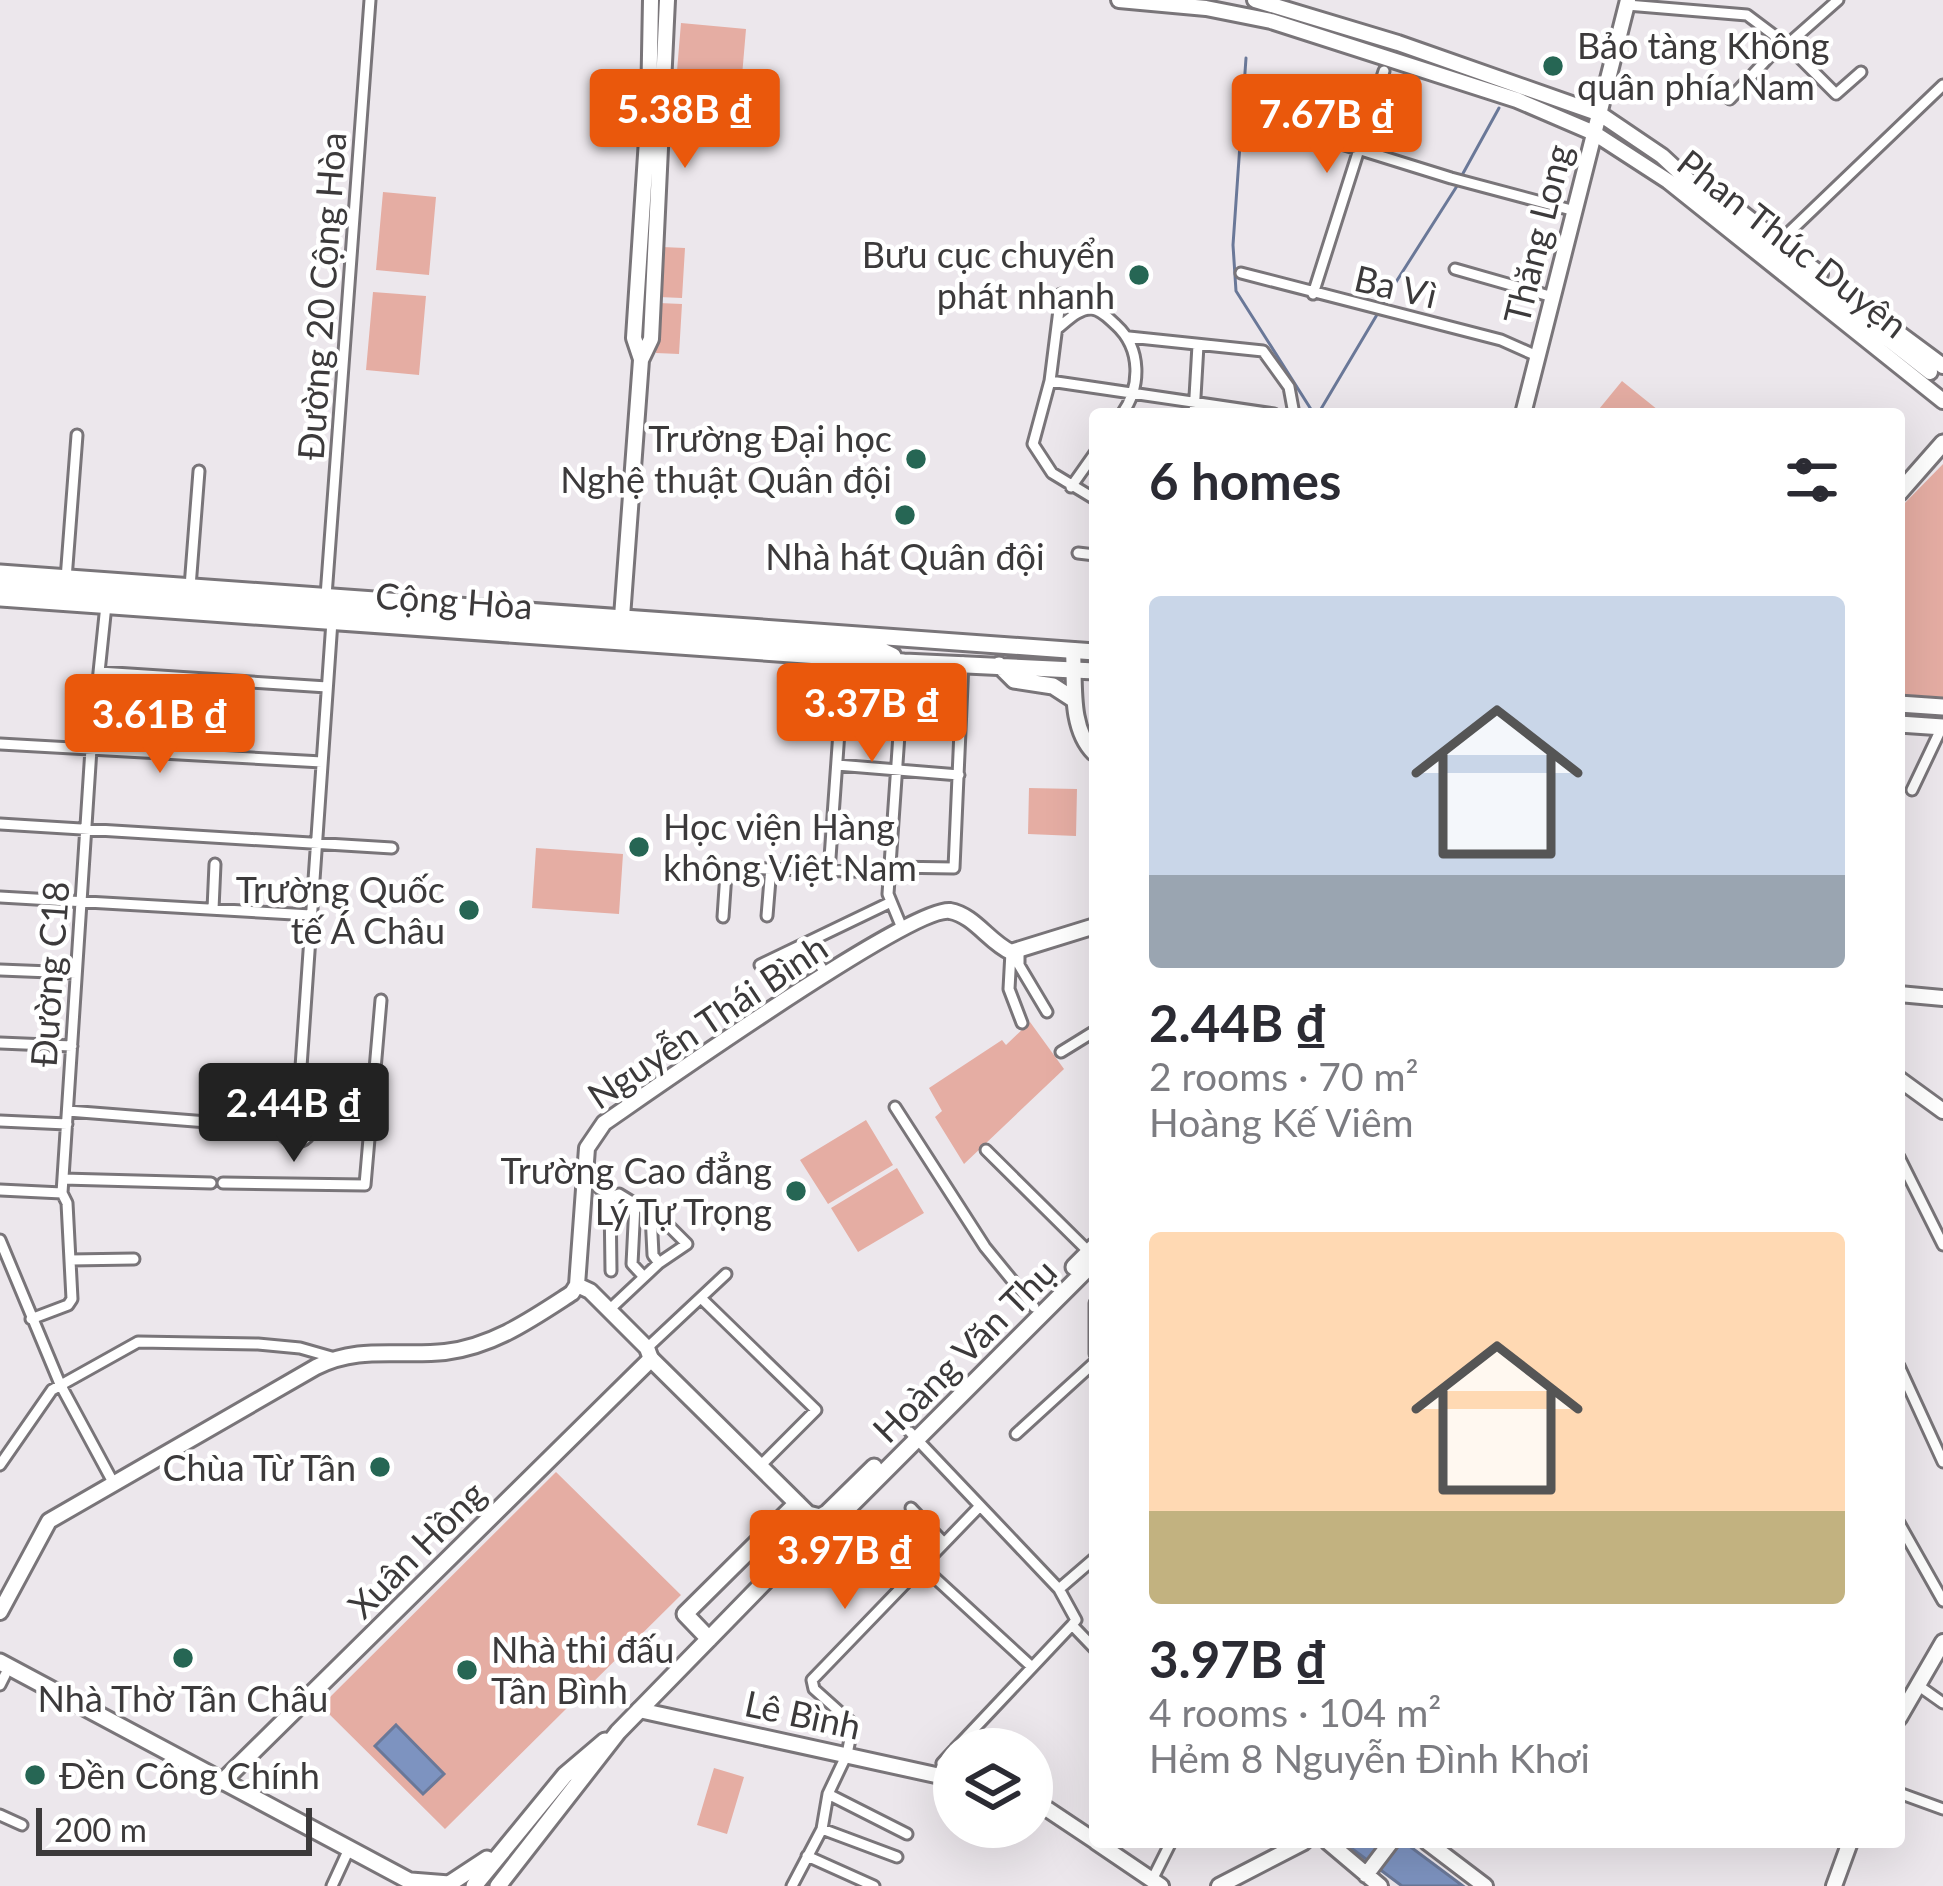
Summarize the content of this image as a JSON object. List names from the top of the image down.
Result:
{
  "streets": {
    "main road": ["Cộng Hòa", "Hoàng Văn Thụ", "Xuân Hồng"],
    "street": [
      "Thăng Long",
      "Phan Thúc Duyện",
      "Ba Vì",
      "Đường 20 Cộng Hòa",
      "Đường C18",
      "Nguyễn Thái Bình",
      "Lê Bình"
    ]
  },
  "crossings": [
    ["Thăng Long", "Phan Thúc Duyện"],
    ["Thăng Long", "Ba Vì"],
    ["Đường 20 Cộng Hòa", "Cộng Hòa"],
    ["Cộng Hòa", "Đường C18"],
    ["Hoàng Văn Thụ", "Lê Bình"]
  ],
  "places": [
    "Bảo tàng Không quân phía Nam",
    "Bưu cục chuyển phát nhanh",
    "Trường Đại học Nghệ thuật Quân đội",
    "Nhà hát Quân đội",
    "Học viện Hàng không Việt Nam",
    "Trường Quốc tế Á Châu",
    "Trường Cao đẳng Lý Tự Trọng",
    "Chùa Từ Tân",
    "Nhà Thờ Tân Châu",
    "Nhà thi đấu Tân Bình",
    "Đền Công Chính"
  ],
  "scale_bar": "200 m",
  "page": {
    "price": [
      "5.38B ₫",
      "7.67B ₫",
      "3.37B ₫",
      "3.61B ₫",
      "2.44B ₫",
      "3.97B ₫"
    ],
    "heading": "6 homes",
    "list": [
      {
        "name": "2.44B ₫",
        "note": "2 rooms · 70 m² · Hoàng Kế Viêm"
      },
      {
        "name": "3.97B ₫",
        "note": "4 rooms · 104 m² · Hẻm 8 Nguyễn Đình Khơi"
      }
    ],
    "scale": "200 m"
  }
}
